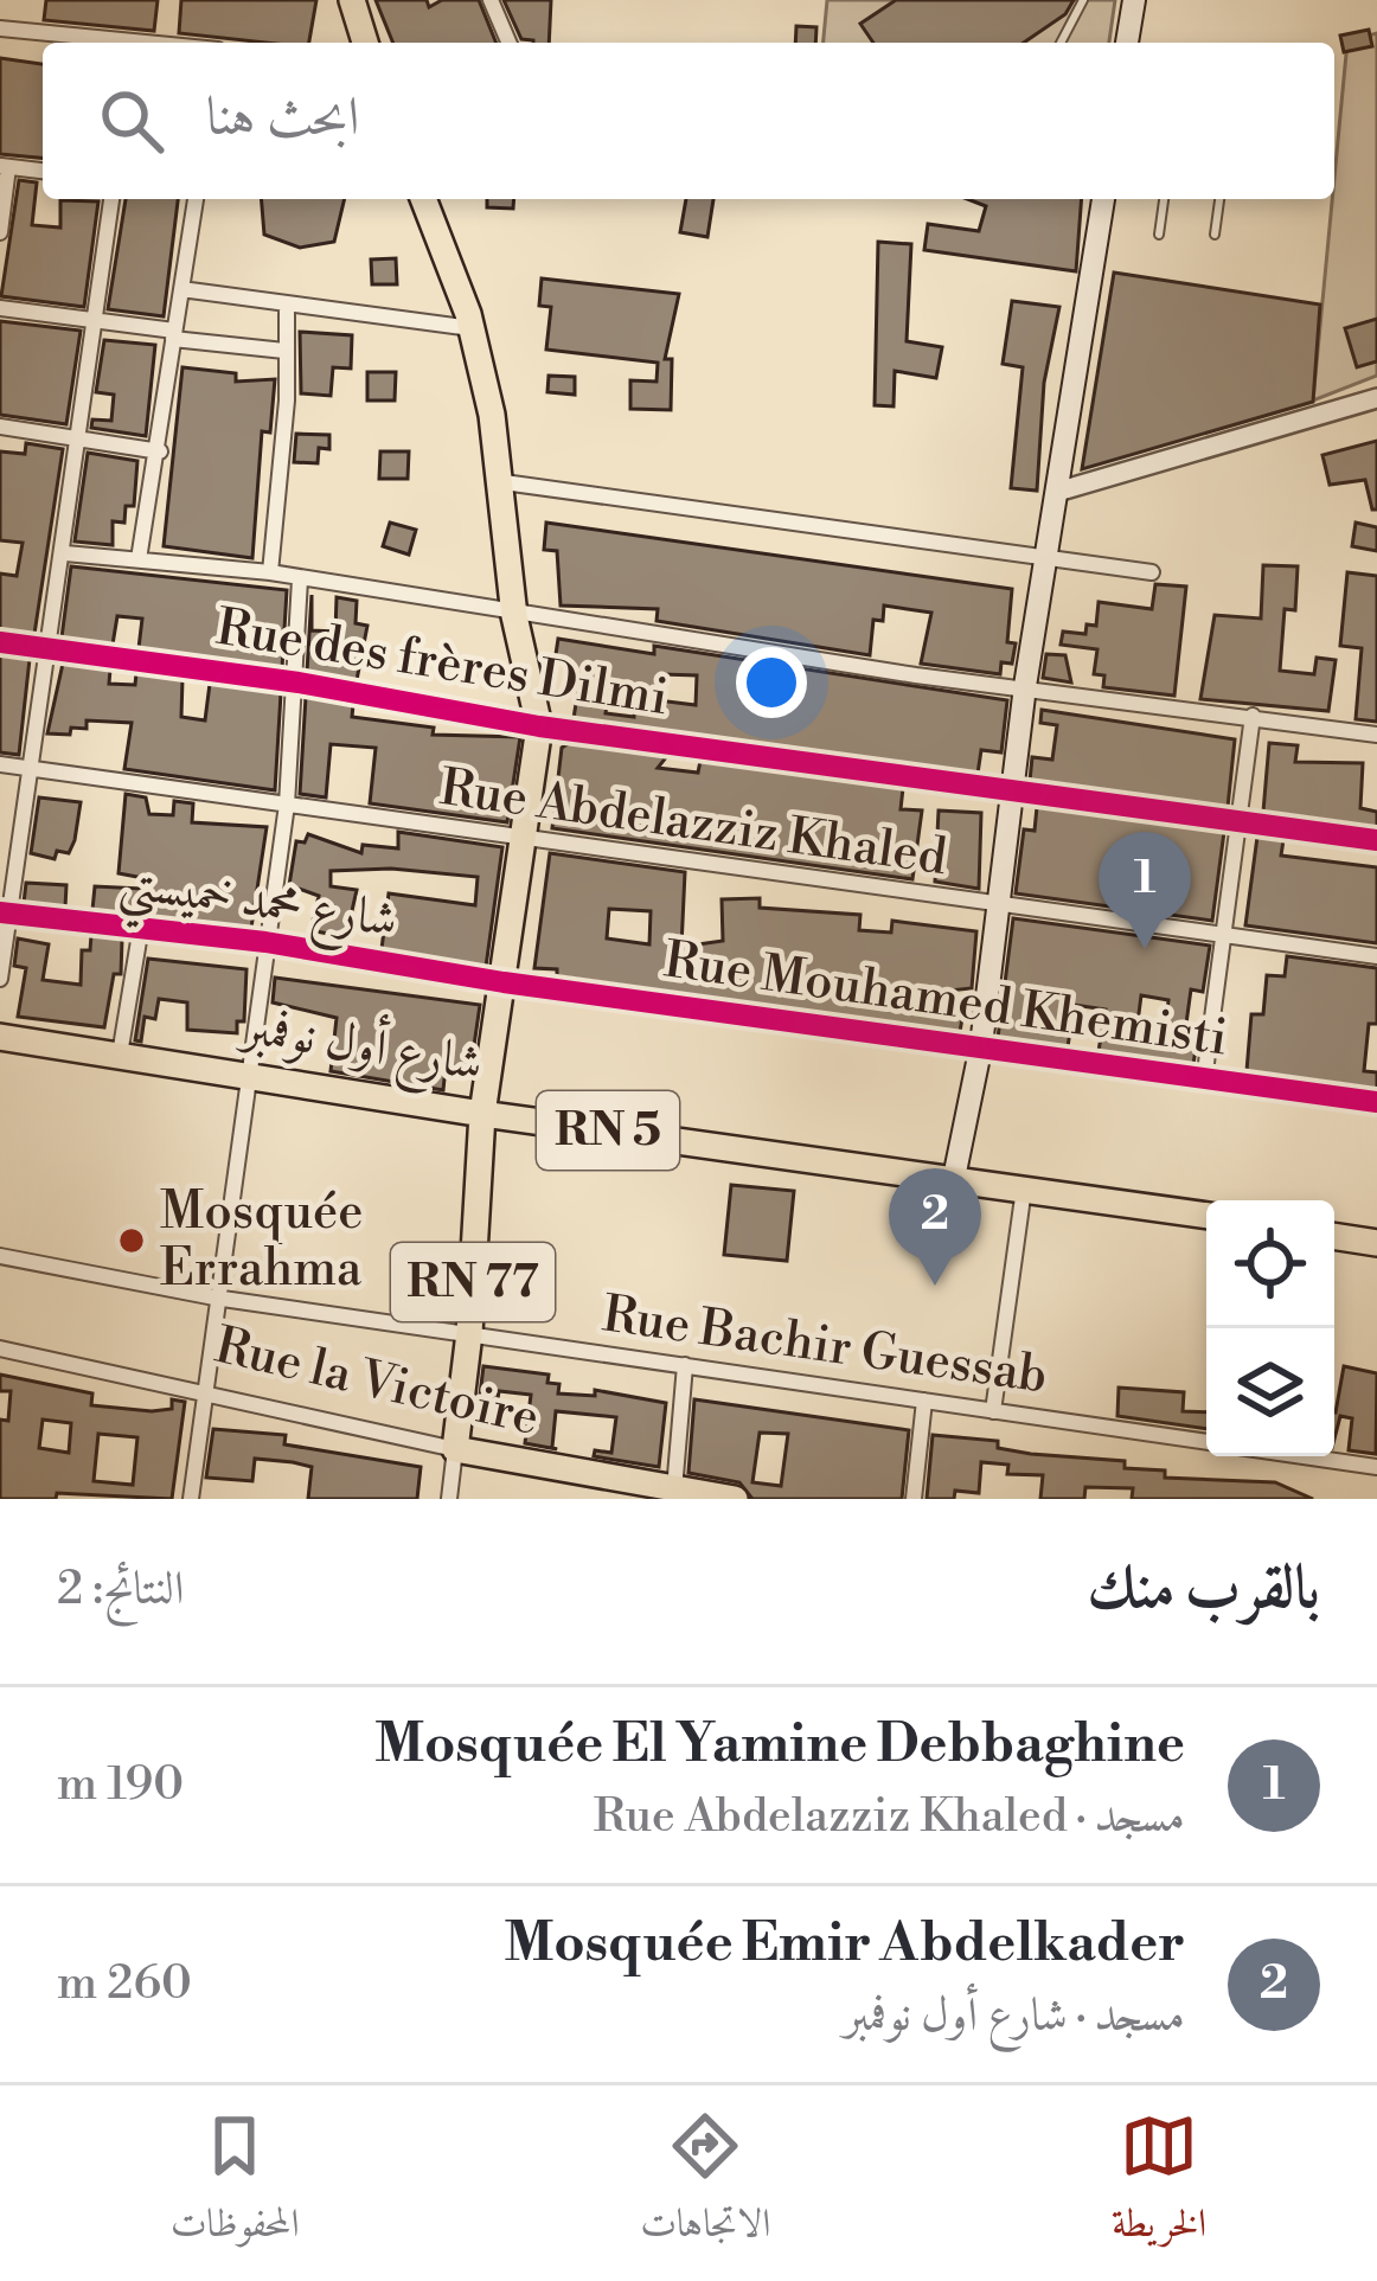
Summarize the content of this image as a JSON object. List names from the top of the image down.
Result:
{
  "streets": {
    "main road": [
      "شارع أول نوفمبر",
      "RN 5",
      "RN 77",
      "Rue la Victoire"
    ],
    "street": [
      "Rue des frères Dilmi",
      "Rue Abdelazziz Khaled",
      "شارع محمد خميستي",
      "Rue Mouhamed Khemisti",
      "Rue Bachir Guessab"
    ]
  },
  "crossings": [
    ["شارع محمد خميستي", "Rue Mouhamed Khemisti"],
    ["شارع أول نوفمبر", "RN 77"],
    ["RN 77", "Rue Bachir Guessab"],
    ["RN 77", "Rue la Victoire"]
  ],
  "places": ["Mosquée Errahma"],
  "page": {
    "search": "ابحث هنا",
    "pins": ["1", "2"],
    "heading": ["بالقرب منك", "النتائج: 2"],
    "list": [
      {
        "mark": "1",
        "name": "Mosquée El Yamine Debbaghine",
        "note": "مسجد · Rue Abdelazziz Khaled",
        "value": "190 m"
      },
      {
        "mark": "2",
        "name": "Mosquée Emir Abdelkader",
        "note": "مسجد · شارع أول نوفمبر",
        "value": "260 m"
      }
    ],
    "nav": ["الخريطة", "الاتجاهات", "المحفوظات"]
  }
}
